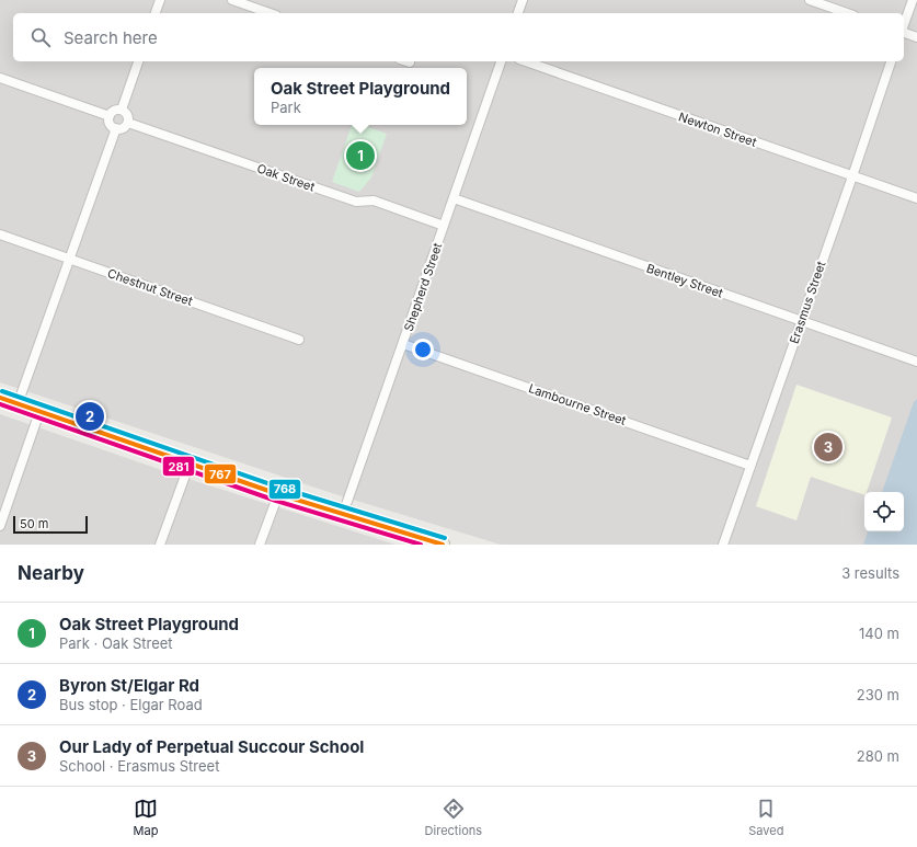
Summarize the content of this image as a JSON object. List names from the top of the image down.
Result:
{
  "streets": {
    "street": [
      "Newton Street",
      "Oak Street",
      "Bentley Street",
      "Chestnut Street",
      "Shepherd Street",
      "Erasmus Street",
      "Lambourne Street"
    ]
  },
  "crossings": [
    ["Newton Street", "Erasmus Street"],
    ["Oak Street", "Shepherd Street"],
    ["Bentley Street", "Shepherd Street"],
    ["Bentley Street", "Erasmus Street"],
    ["Shepherd Street", "Lambourne Street"],
    ["Erasmus Street", "Lambourne Street"]
  ],
  "lines": ["transit line 768", "transit line 767", "transit line 281"],
  "scale_bar": "50 m",
  "page": {
    "search": "Search here",
    "popup": ["Oak Street Playground", "Park"],
    "pins": ["1", "2", "3"],
    "scale": "50 m",
    "heading": ["Nearby", "3 results"],
    "list": [
      {
        "mark": "1",
        "name": "Oak Street Playground",
        "note": "Park · Oak Street",
        "value": "140 m"
      },
      {
        "mark": "2",
        "name": "Byron St/Elgar Rd",
        "note": "Bus stop · Elgar Road",
        "value": "230 m"
      },
      {
        "mark": "3",
        "name": "Our Lady of Perpetual Succour School",
        "note": "School · Erasmus Street",
        "value": "280 m"
      }
    ],
    "nav": ["Map", "Directions", "Saved"]
  }
}
